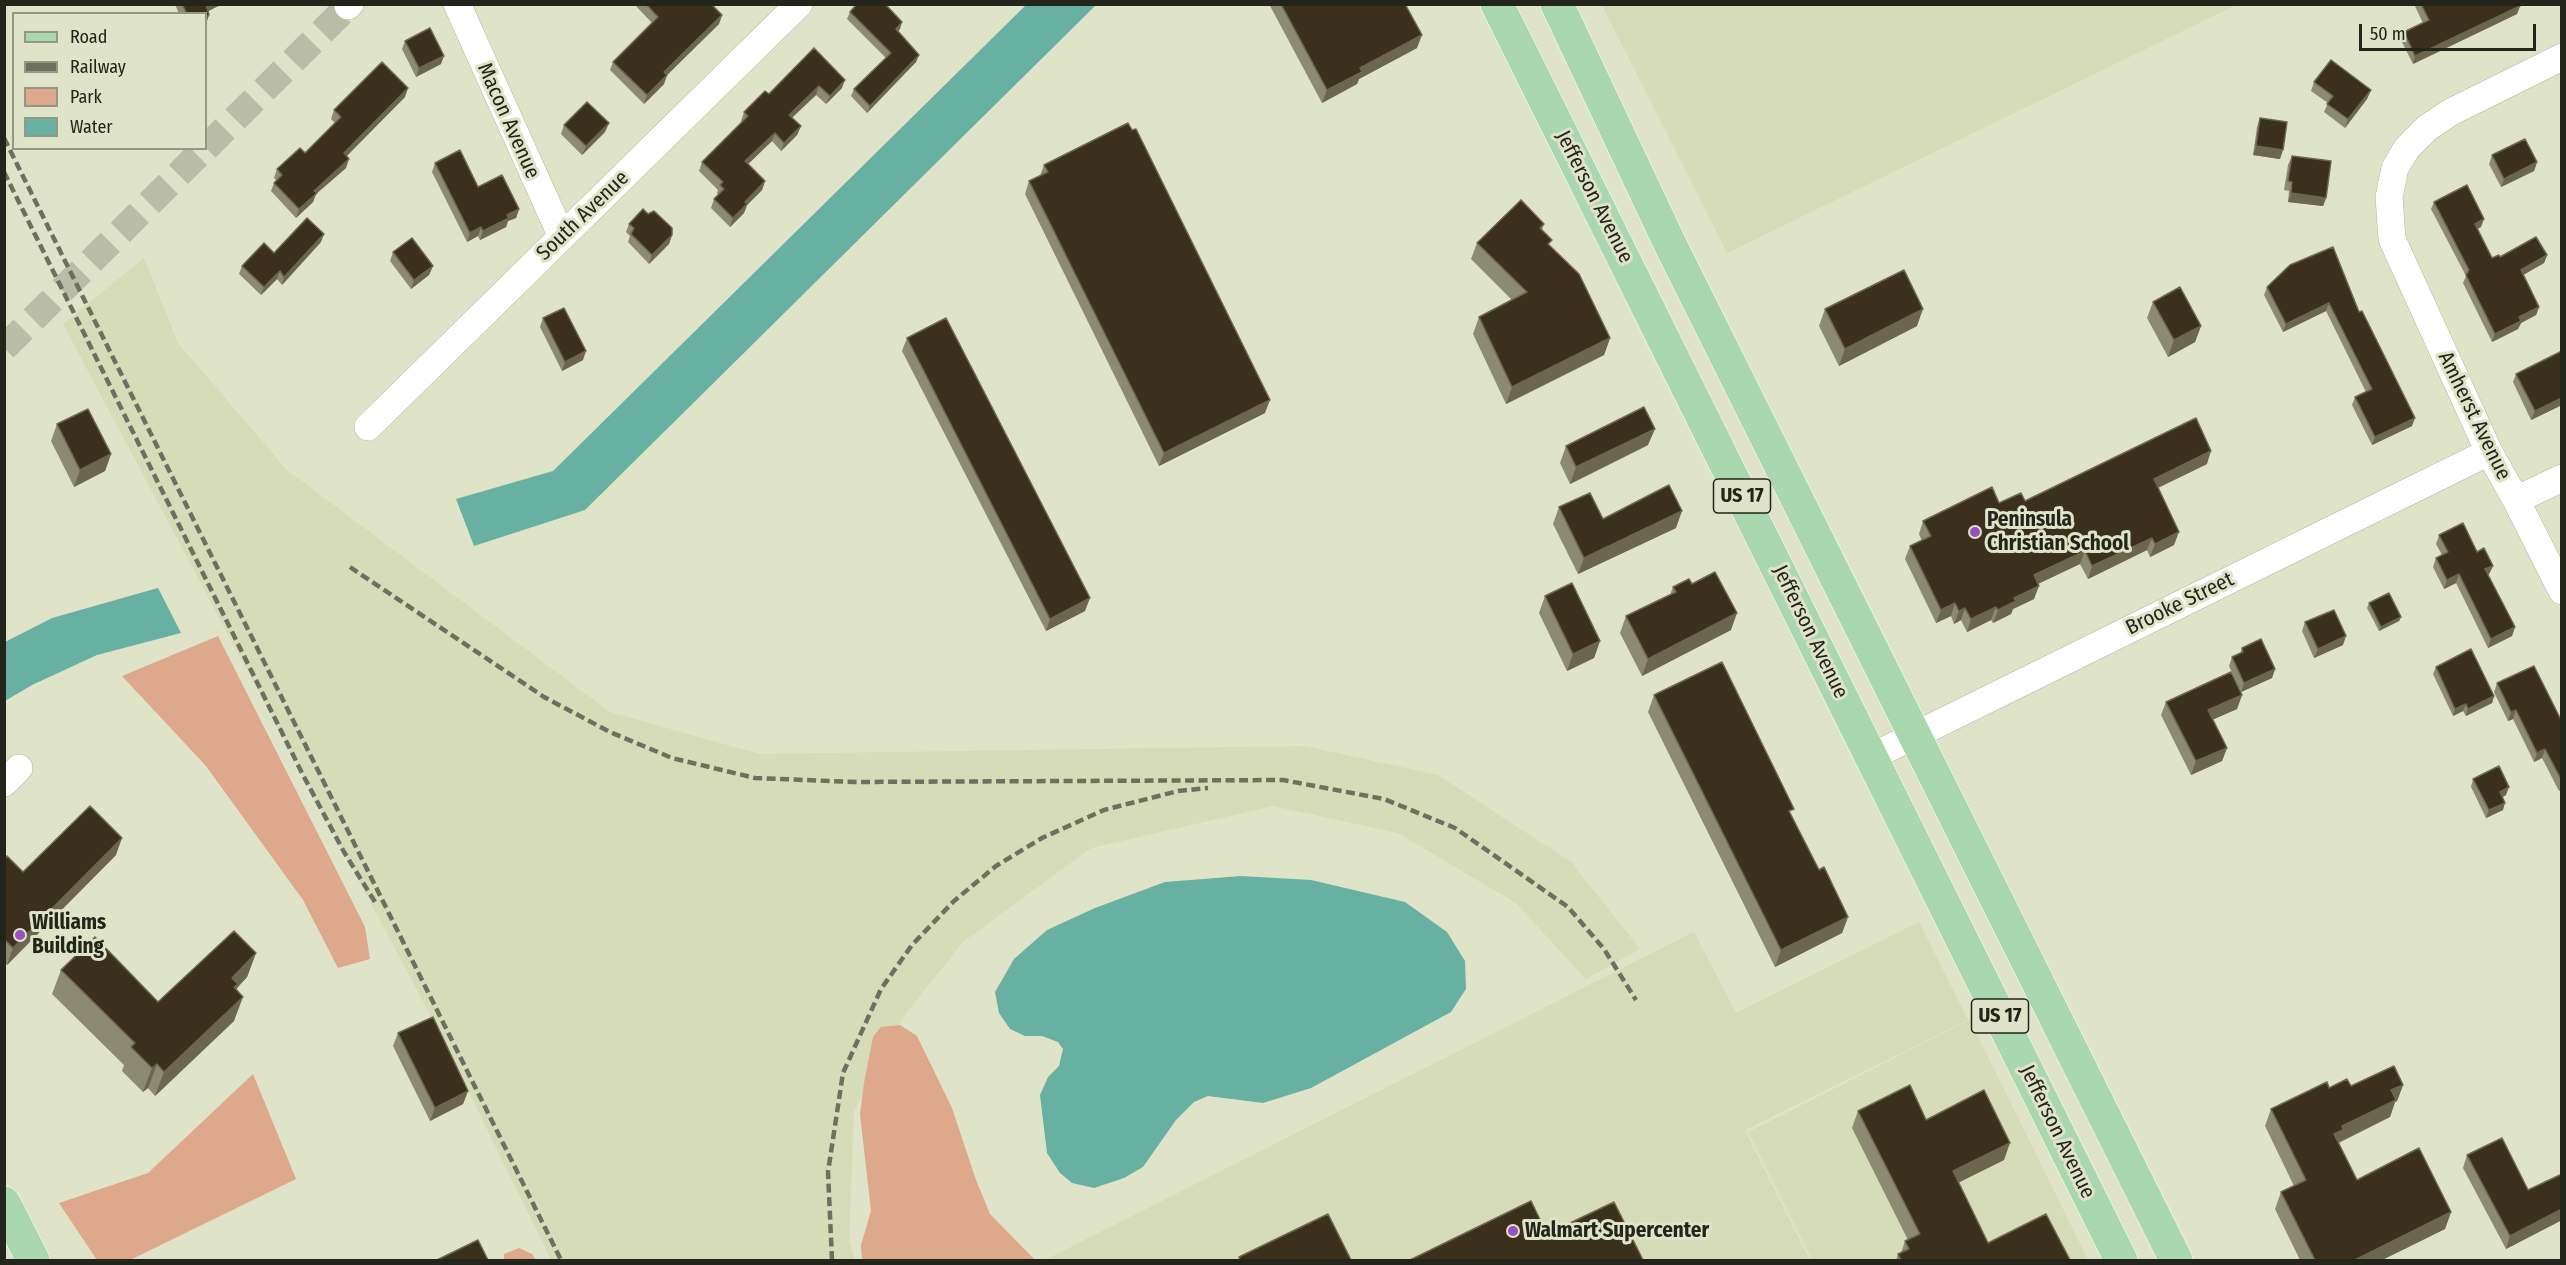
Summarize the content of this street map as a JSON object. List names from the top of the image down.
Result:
{
  "streets": {
    "main road": ["Jefferson Avenue", "US 17"],
    "street": [
      "Macon Avenue",
      "South Avenue",
      "Amherst Avenue",
      "Brooke Street"
    ]
  },
  "crossings": [
    ["Macon Avenue", "South Avenue"],
    ["Jefferson Avenue", "Brooke Street"],
    ["Amherst Avenue", "Brooke Street"],
    ["US 17", "Brooke Street"]
  ],
  "places": ["Peninsula Christian School", "Williams Building", "Walmart Supercenter"],
  "legend": [
    "Road",
    "Railway",
    "Park",
    "Water"
  ],
  "scale_bar": "50 m"
}
